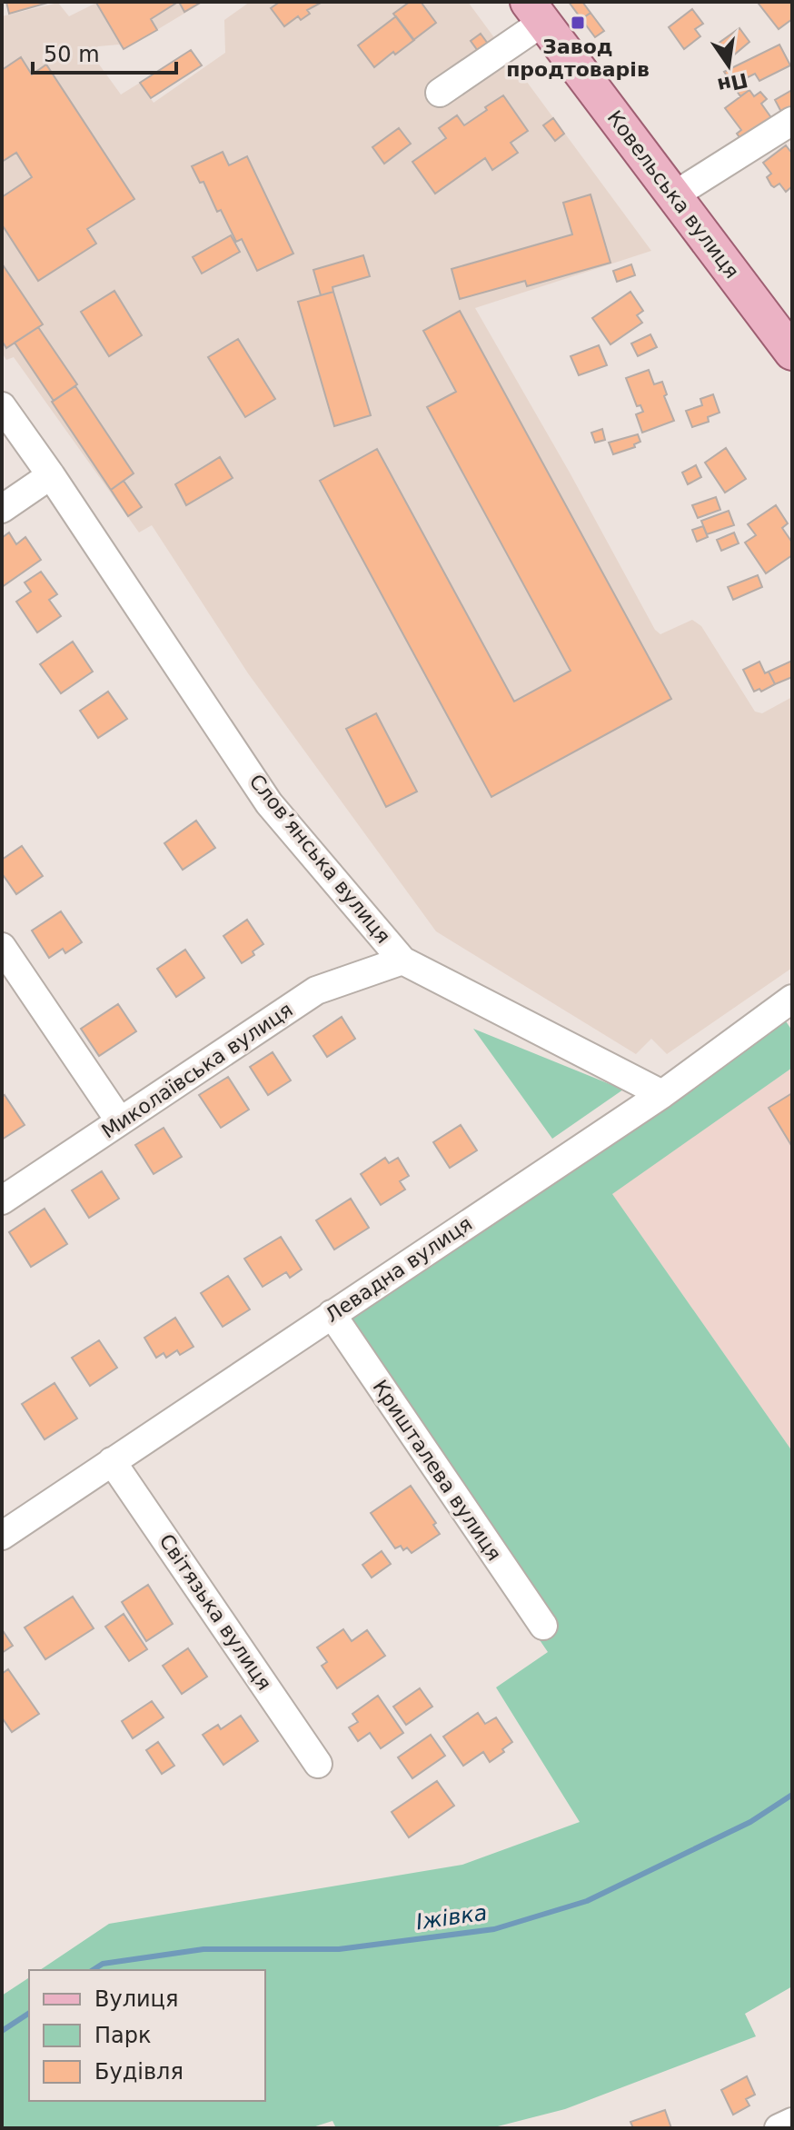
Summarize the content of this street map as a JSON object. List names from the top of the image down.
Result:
{
  "streets": {
    "main road": ["Ковельська вулиця"],
    "street": [
      "Словʼянська вулиця",
      "Миколаївська вулиця",
      "Левадна вулиця",
      "Кришталева вулиця",
      "Світязька вулиця"
    ]
  },
  "crossings": [
    ["Словʼянська вулиця", "Миколаївська вулиця"],
    ["Словʼянська вулиця", "Левадна вулиця"],
    ["Левадна вулиця", "Кришталева вулиця"],
    ["Левадна вулиця", "Світязька вулиця"]
  ],
  "water": ["Іжівка"],
  "places": {
    "transit": ["Завод продтоварів"]
  },
  "legend": ["Вулиця", "Парк", "Будівля"],
  "scale_bar": "50 m",
  "north": "bottom"
}
